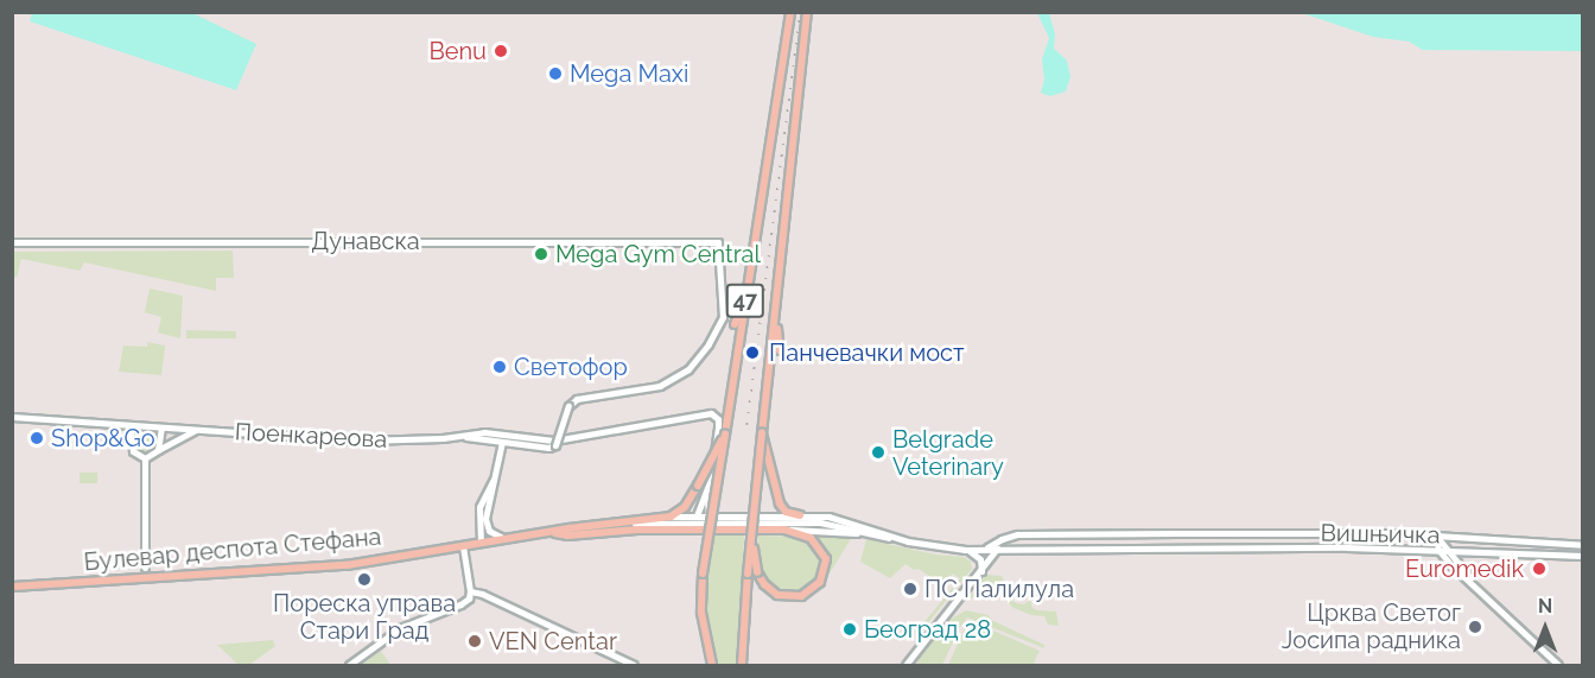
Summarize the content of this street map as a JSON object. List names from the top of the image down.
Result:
{
  "streets": {
    "main road": [
      "Дунавска",
      "47",
      "Поенкареова",
      "Вишњичка",
      "Булевар деспота Стефана"
    ]
  },
  "crossings": [
    ["Дунавска", "Поенкареова"],
    ["Вишњичка", "Булевар деспота Стефана"]
  ],
  "places": [
    "Benu",
    "Mega Maxi",
    "Mega Gym Central",
    "Панчевачки мост",
    "Светофор",
    "Shop&Go",
    "Belgrade Veterinary",
    "Euromedik",
    "Пореска управа Стари Град",
    "ПС Палилула",
    "Црква Светог Јосипа радника",
    "Београд 28",
    "VEN Centar"
  ],
  "north": "top"
}
